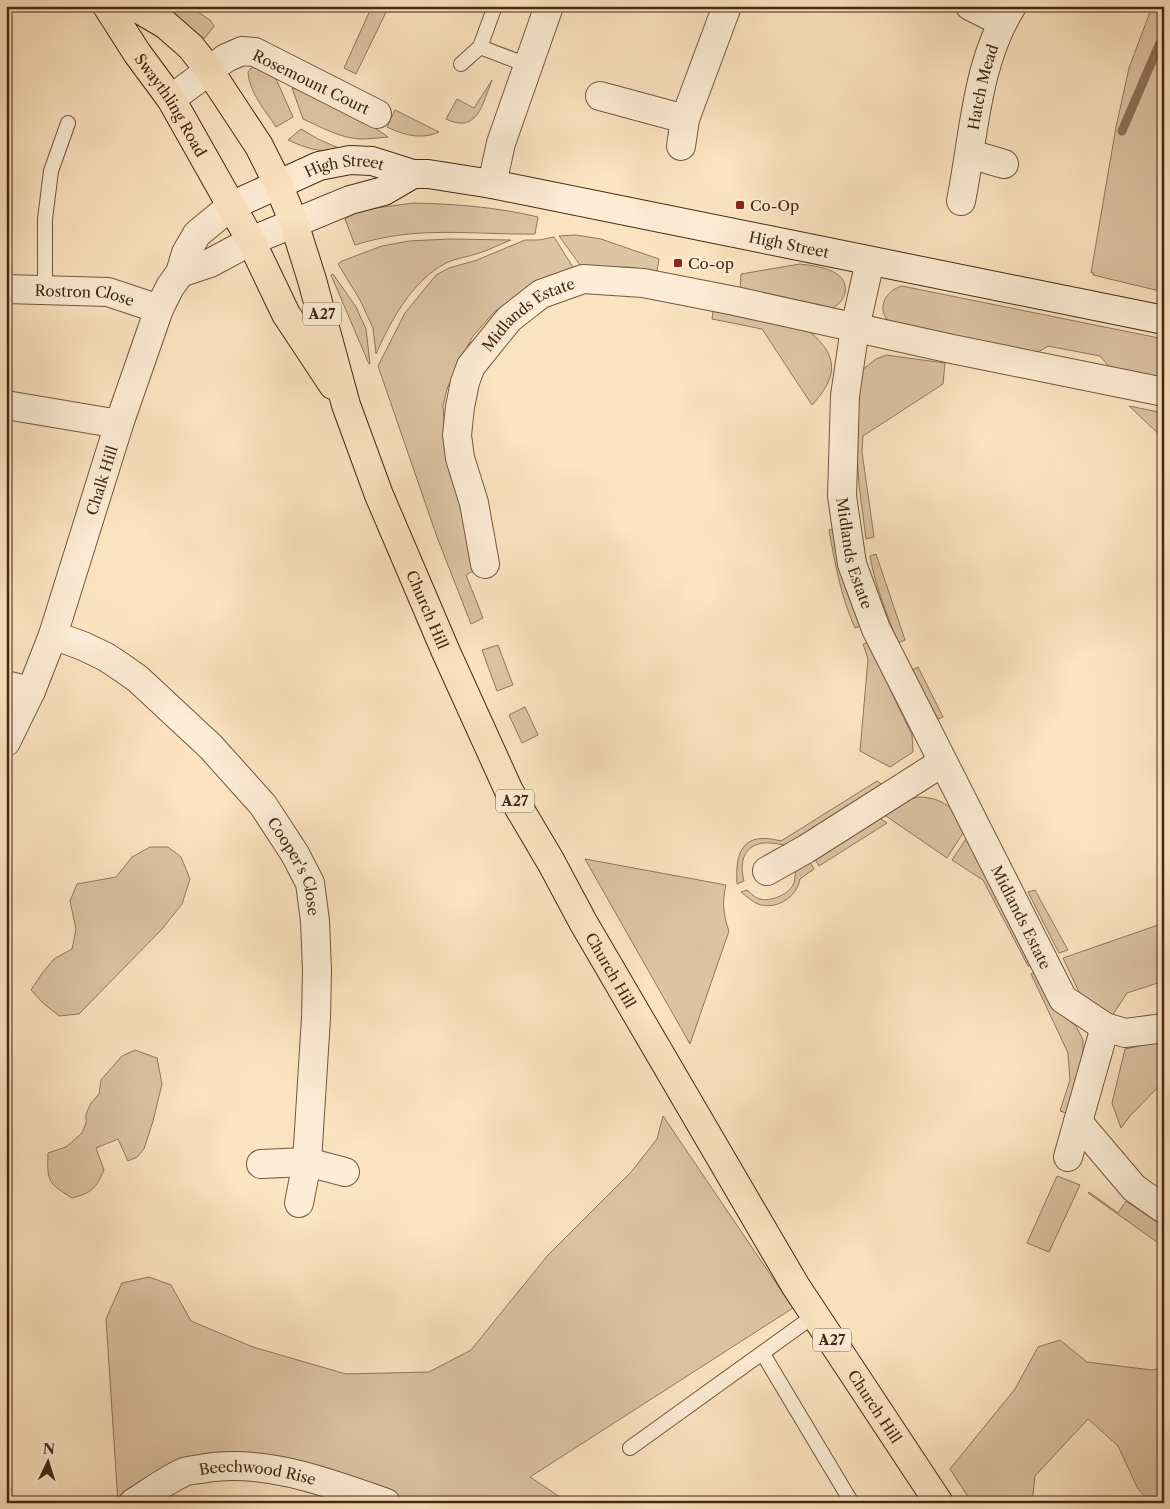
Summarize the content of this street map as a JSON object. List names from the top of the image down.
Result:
{
  "streets": {
    "main road": ["Swaythling Road", "A27", "Church Hill"],
    "street": [
      "Rosemount Court",
      "Hatch Mead",
      "High Street",
      "Rostron Close",
      "Midlands Estate",
      "Chalk Hill",
      "Cooper's Close",
      "Beechwood Rise"
    ]
  },
  "crossings": [
    ["Rosemount Court", "Swaythling Road"],
    ["Rosemount Court", "A27"],
    ["Swaythling Road", "High Street"],
    ["Swaythling Road", "A27"],
    ["Swaythling Road", "Chalk Hill"],
    ["High Street", "A27"],
    ["High Street", "Midlands Estate"],
    ["High Street", "Chalk Hill"],
    ["High Street", "Church Hill"],
    ["Rostron Close", "Chalk Hill"],
    ["A27", "Chalk Hill"],
    ["A27", "Church Hill"],
    ["Chalk Hill", "Cooper's Close"]
  ],
  "places": {
    "transit": ["Co-Op", "Co-op"]
  },
  "north": "top"
}
